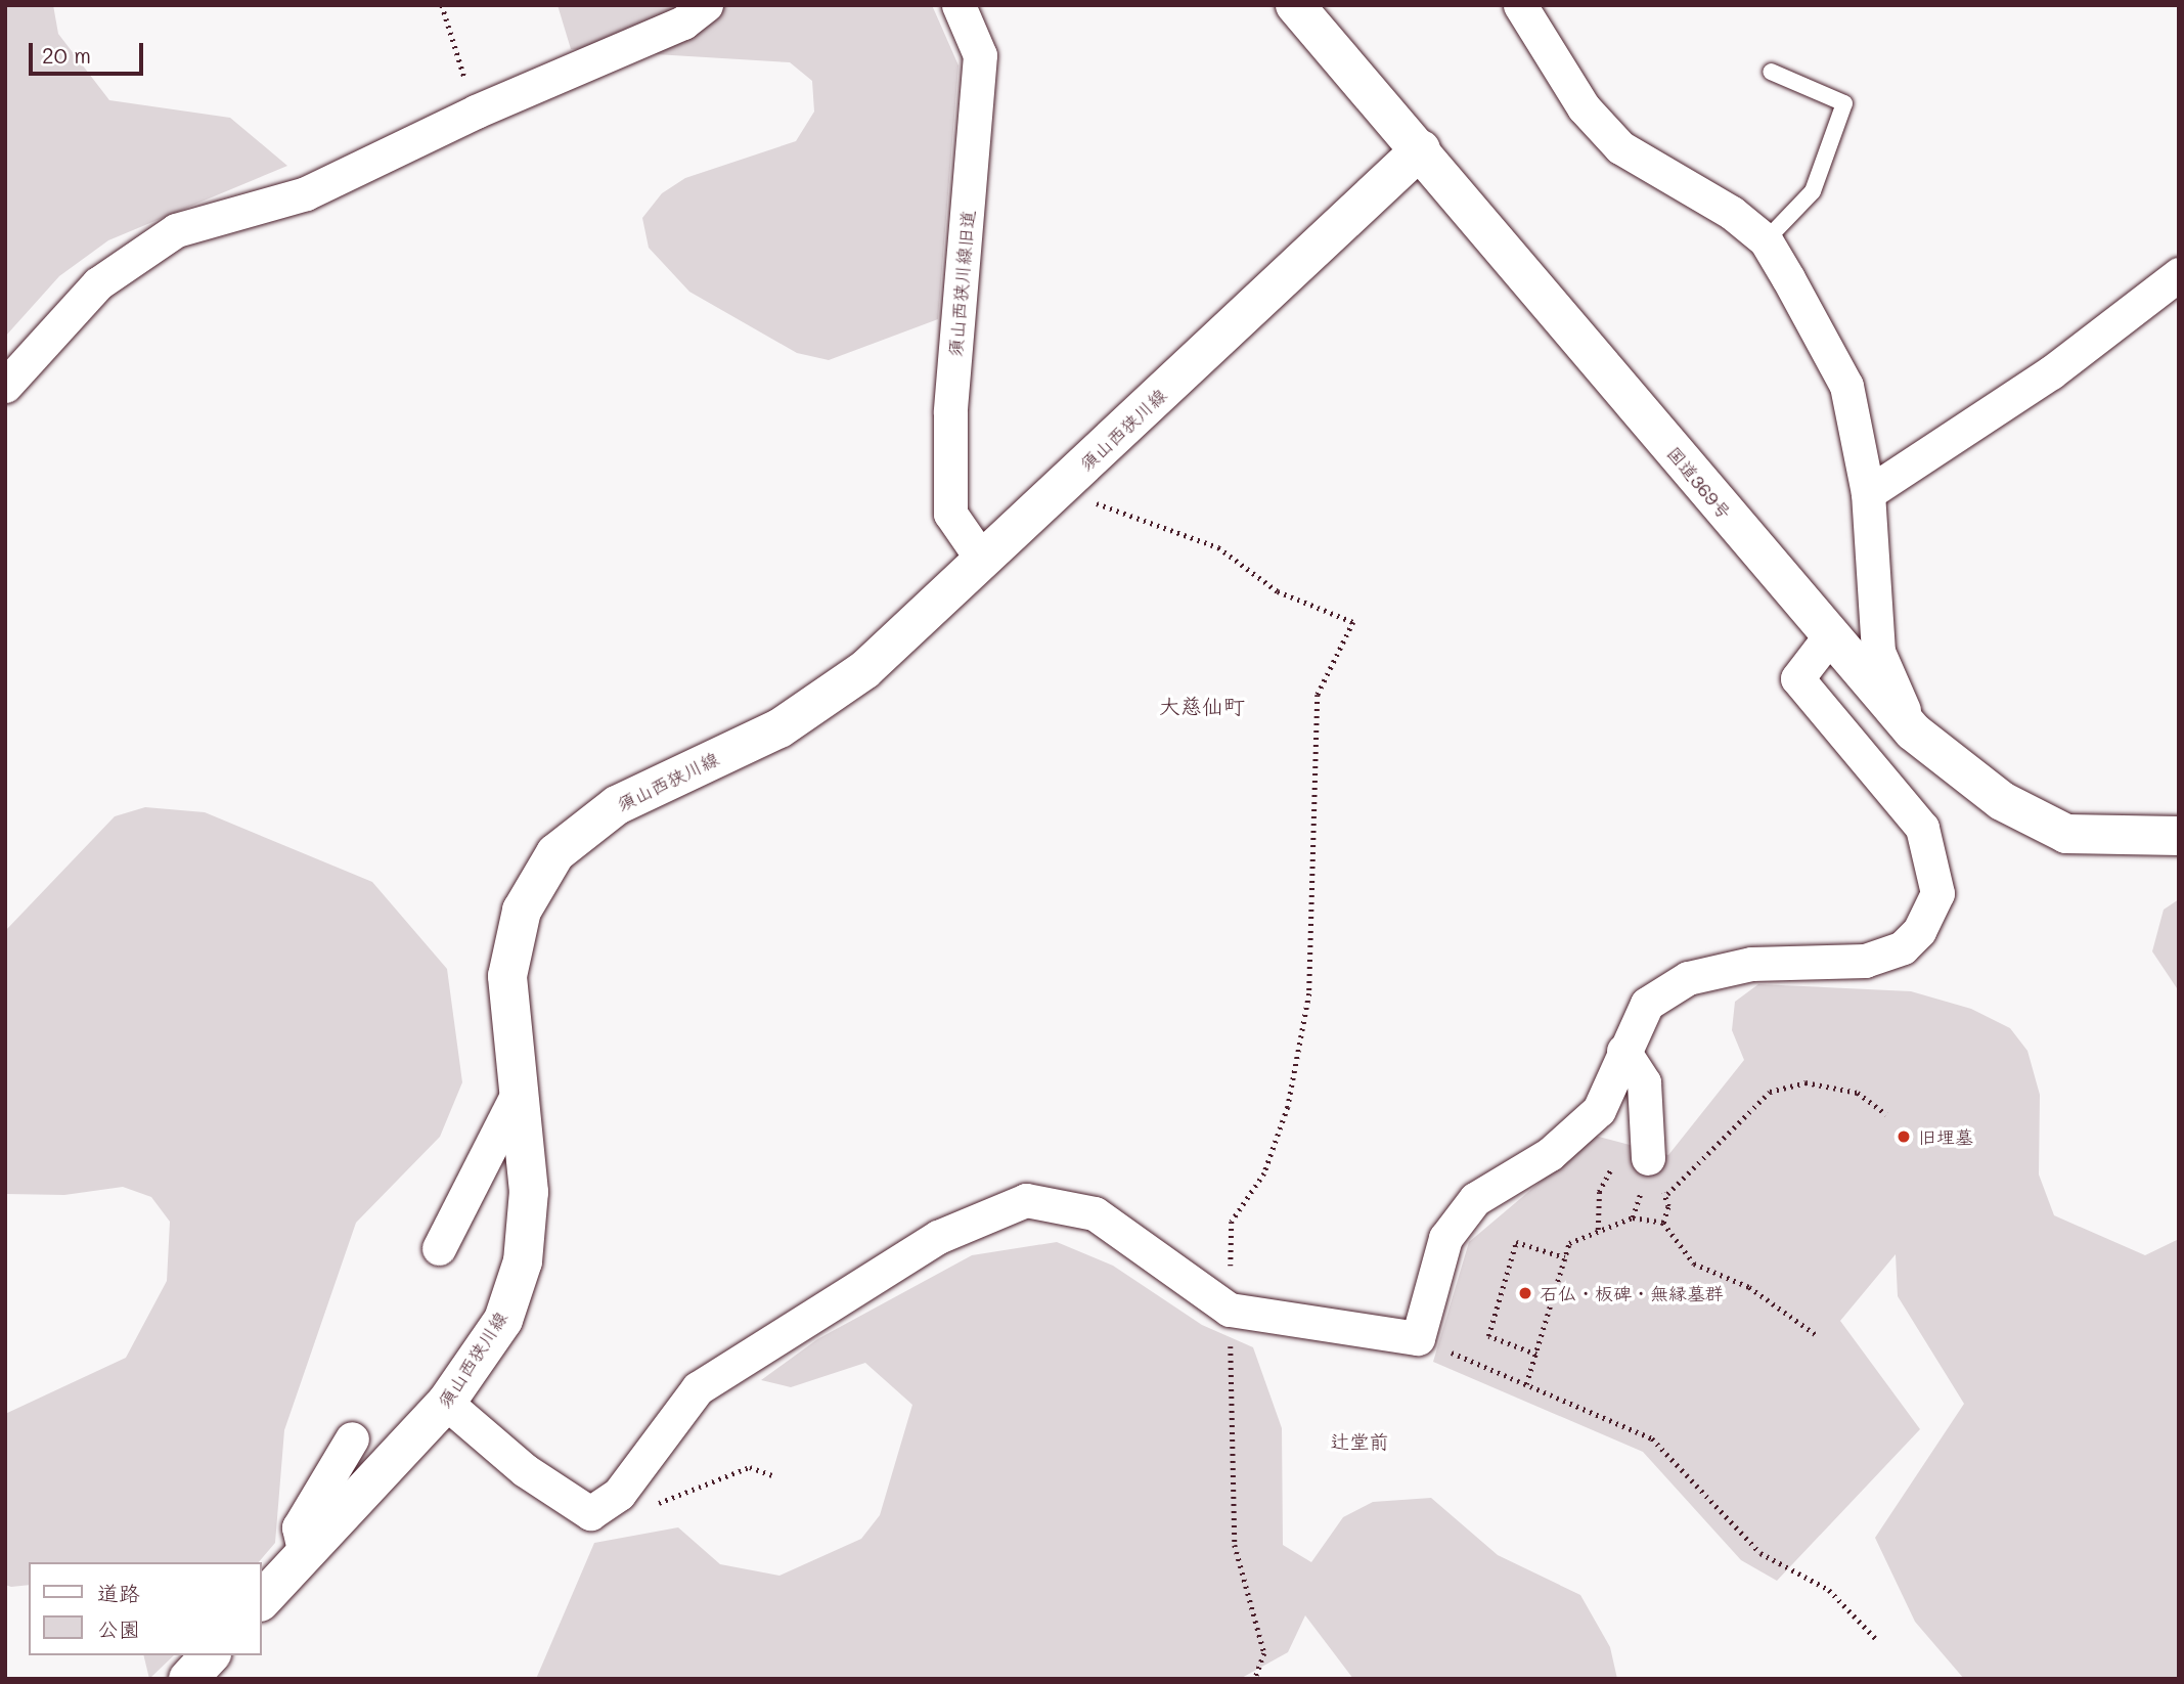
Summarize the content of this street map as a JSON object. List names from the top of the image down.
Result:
{
  "streets": {
    "main road": ["須山西狭川線", "国道369号"],
    "street": ["須山西狭川線旧道"]
  },
  "crossings": [
    ["須山西狭川線旧道", "須山西狭川線"],
    ["須山西狭川線", "国道369号"]
  ],
  "districts": ["大慈仙町", "辻堂前"],
  "places": ["旧埋墓", "石仏・板碑・無縁墓群"],
  "legend": ["道路", "公園"],
  "scale_bar": "20 m"
}
